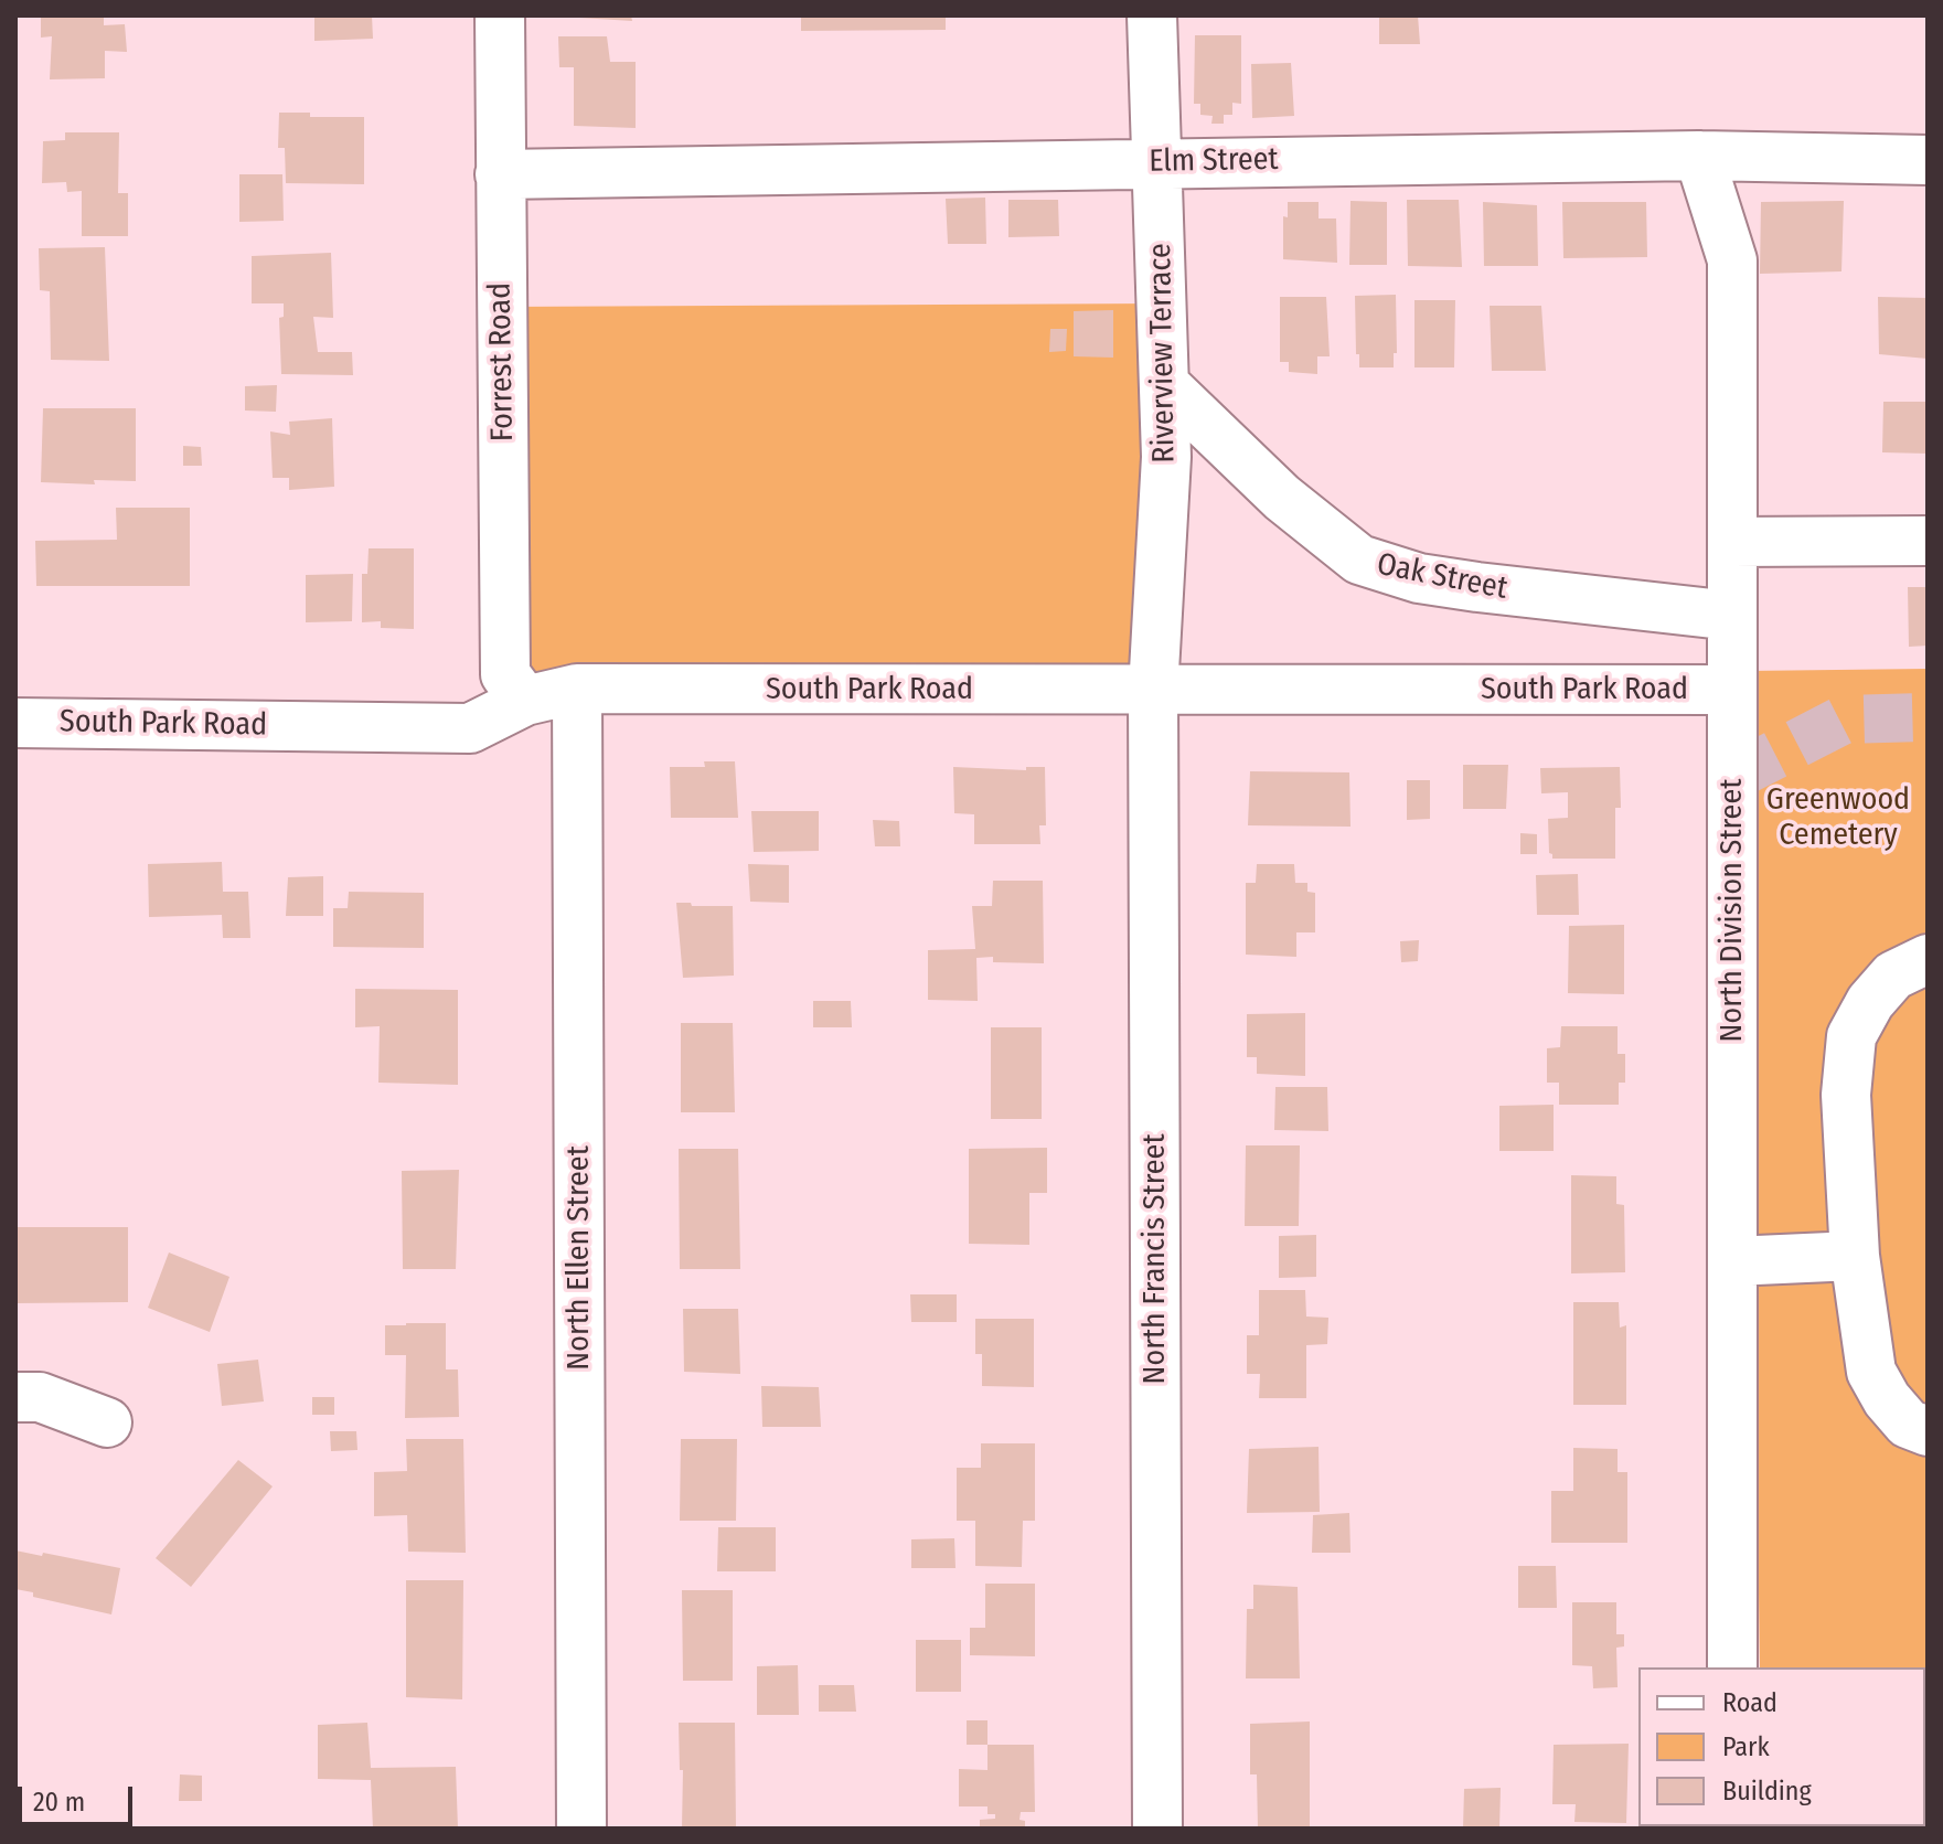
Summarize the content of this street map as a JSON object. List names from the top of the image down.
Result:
{
  "streets": {
    "street": [
      "Elm Street",
      "Riverview Terrace",
      "Forrest Road",
      "Oak Street",
      "South Park Road",
      "North Division Street",
      "North Ellen Street",
      "North Francis Street"
    ]
  },
  "crossings": [
    ["Elm Street", "Riverview Terrace"],
    ["Elm Street", "Forrest Road"],
    ["Elm Street", "North Division Street"],
    ["Riverview Terrace", "Oak Street"],
    ["Riverview Terrace", "South Park Road"],
    ["Riverview Terrace", "North Francis Street"],
    ["Forrest Road", "South Park Road"],
    ["Oak Street", "North Division Street"],
    ["South Park Road", "North Division Street"],
    ["South Park Road", "North Ellen Street"],
    ["South Park Road", "North Francis Street"]
  ],
  "parks": ["Greenwood Cemetery"],
  "legend": ["Road", "Park", "Building"],
  "scale_bar": "20 m"
}
